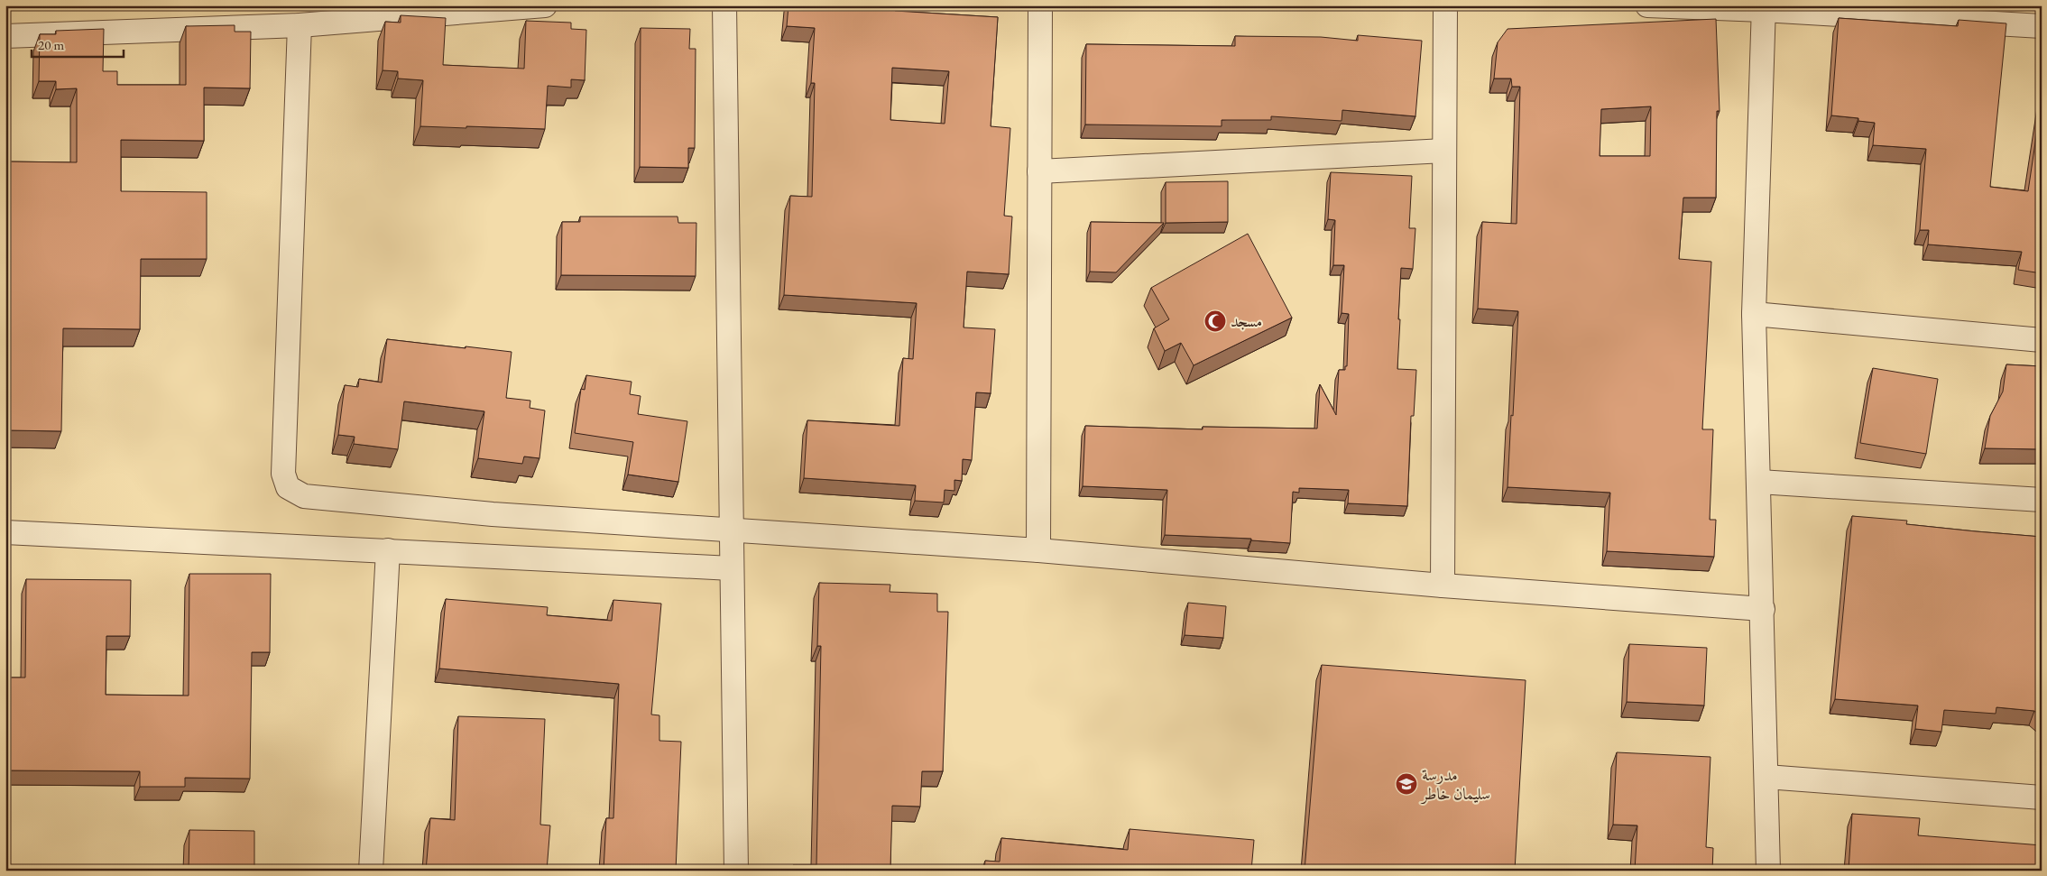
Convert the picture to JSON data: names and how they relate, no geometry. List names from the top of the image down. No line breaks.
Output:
{"places":{"mosque":["مسجد"],"school or university":["مدرسة سليمان خاطر"]},"scale_bar":"20 m"}
